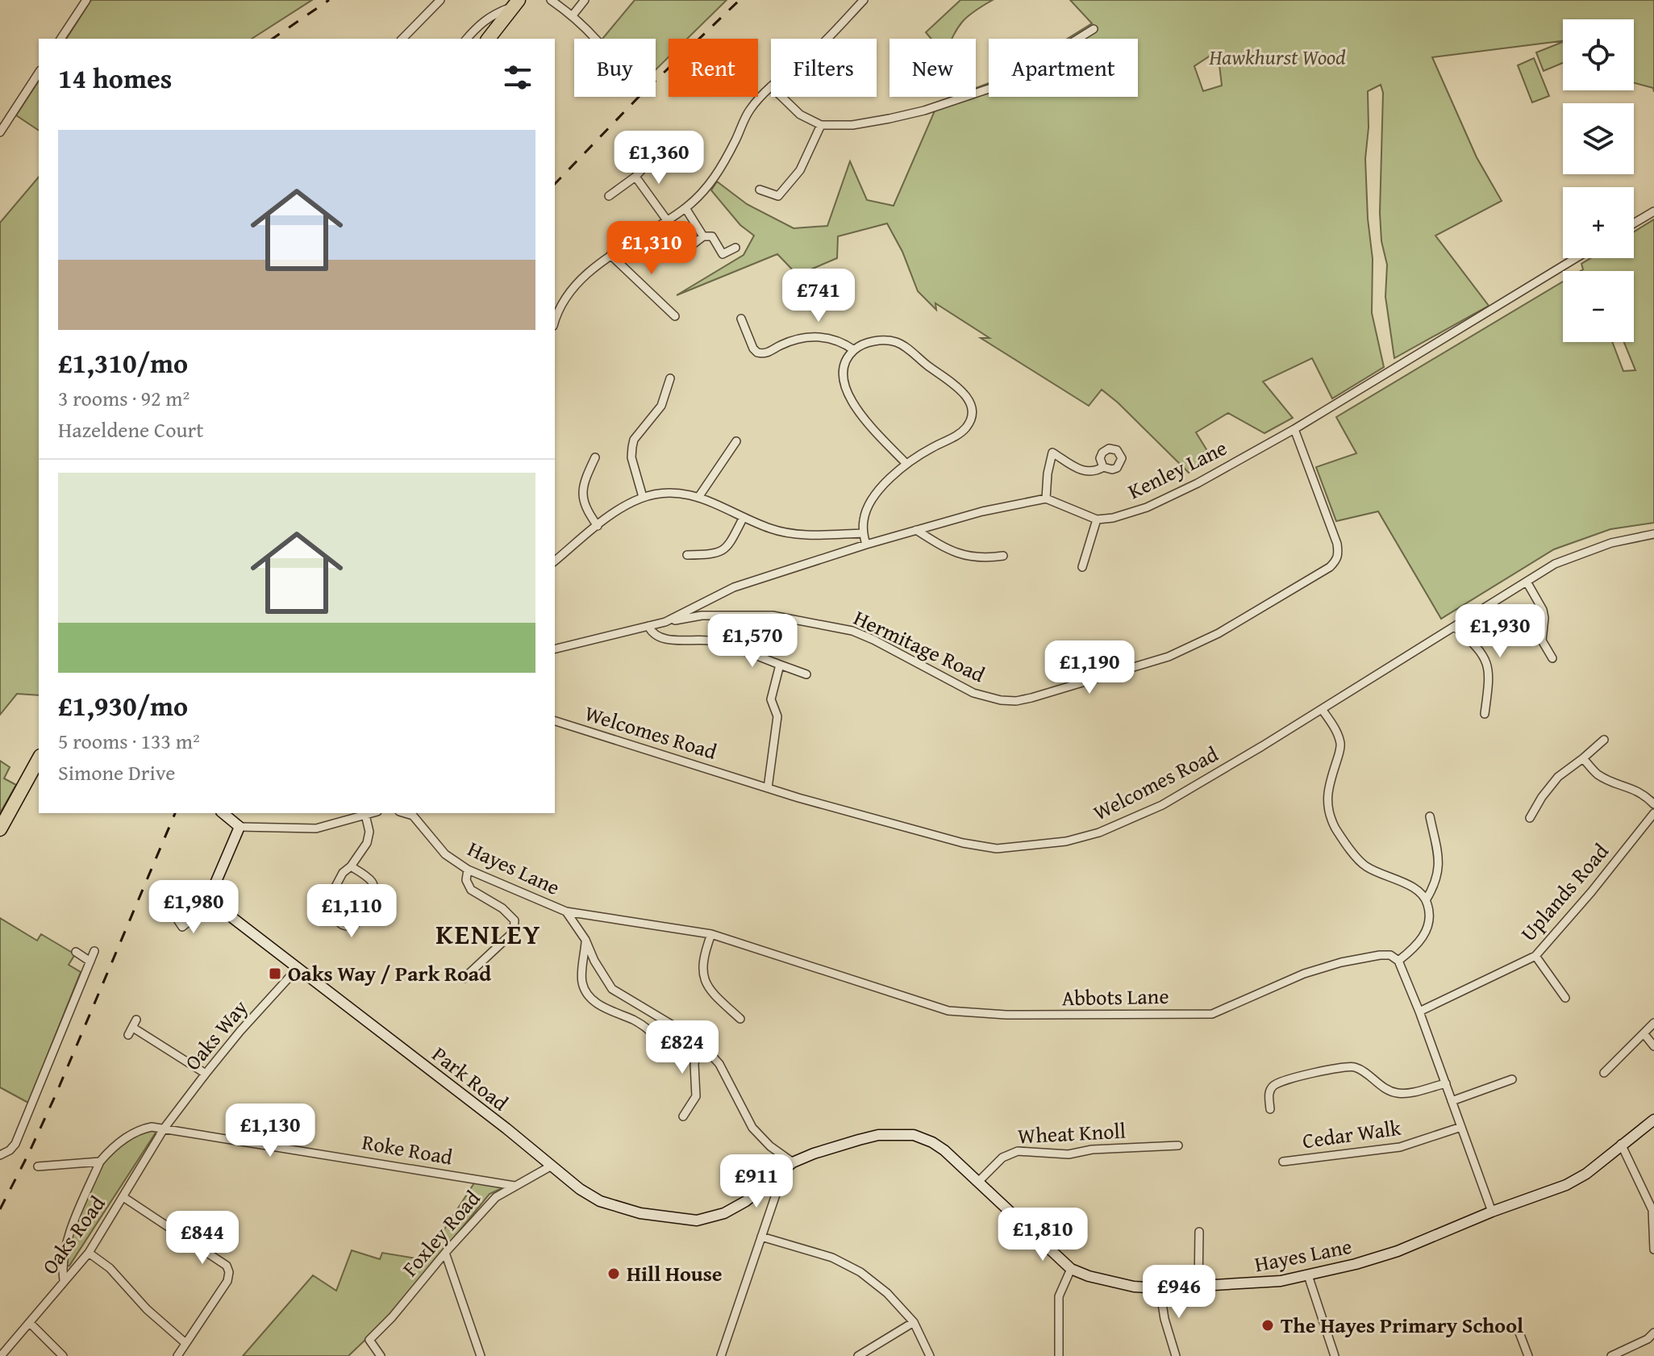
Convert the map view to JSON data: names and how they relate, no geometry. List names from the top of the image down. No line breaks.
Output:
{"streets":{"street":["Kenley Lane","Hermitage Road","Welcomes Road","Hayes Lane","Uplands Road","Abbots Lane","Oaks Way","Park Road","Wheat Knoll","Cedar Walk","Roke Road","Foxley Road","Oaks Road"]},"crossings":[["Kenley Lane","Hermitage Road"],["Hayes Lane","Abbots Lane"],["Hayes Lane","Park Road"],["Hayes Lane","Wheat Knoll"],["Oaks Way","Park Road"],["Oaks Way","Roke Road"],["Oaks Way","Oaks Road"],["Park Road","Foxley Road"],["Roke Road","Foxley Road"],["Roke Road","Oaks Road"]],"districts":["KENLEY"],"parks":["Hawkhurst Wood"],"places":{"transit":["Oaks Way / Park Road"],"other":["Hill House","The Hayes Primary School"]},"page":{"map_buttons":["+","−"],"chip":["Buy","Rent","Filters","New","Apartment"],"heading":"14 homes","list":[{"name":"£1,310/mo","note":"3 rooms · 92 m² · Hazeldene Court"},{"name":"£1,930/mo","note":"5 rooms · 133 m² · Simone Drive"}],"price":["£1,360","£1,310","£741","£1,930","£1,570","£1,190","£1,980","£1,110","£824","£1,130","£911","£1,810","£844","£946"]}}
